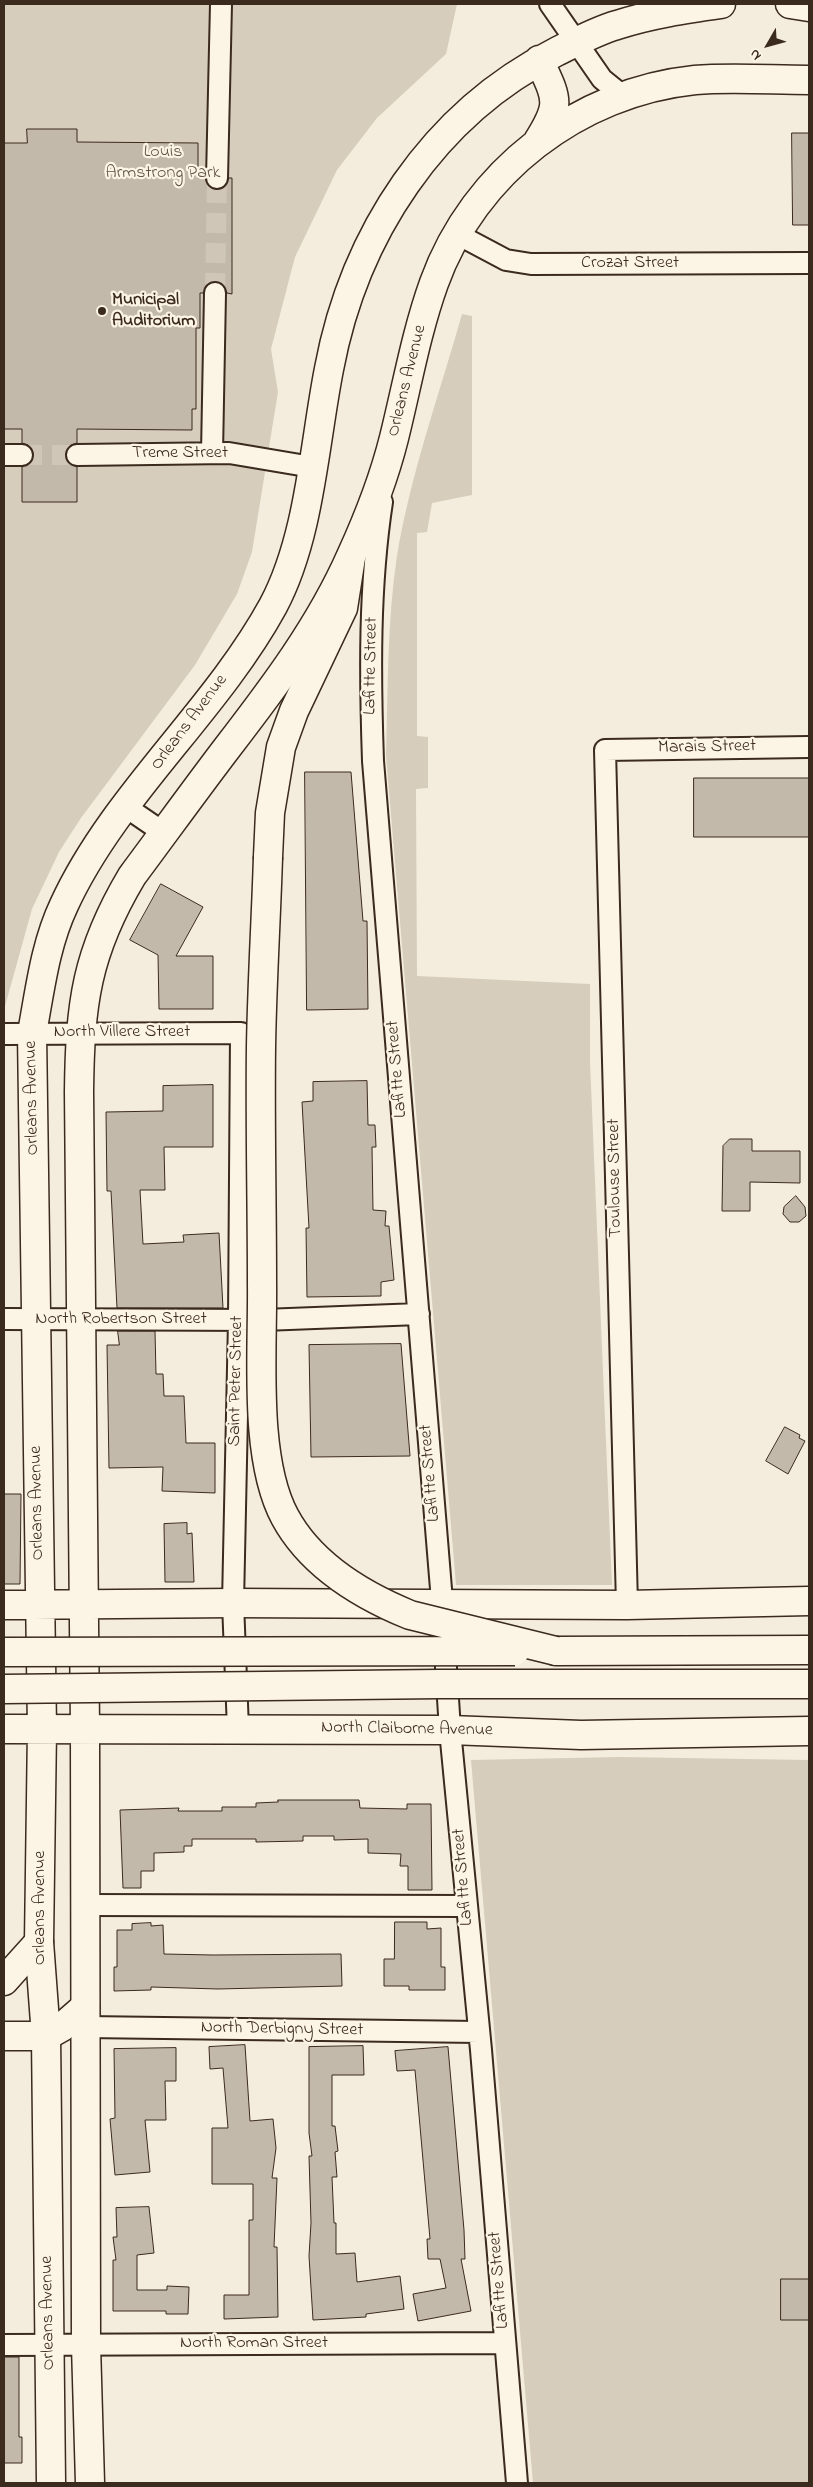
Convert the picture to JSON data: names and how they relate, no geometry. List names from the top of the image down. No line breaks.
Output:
{"streets":{"main road":["Orleans Avenue","North Claiborne Avenue"],"street":["Crozat Street","Treme Street","Lafitte Street","Marais Street","North Villere Street","Toulouse Street","North Robertson Street","Saint Peter Street","North Derbigny Street","North Roman Street"]},"crossings":[["Crozat Street","Orleans Avenue"],["Orleans Avenue","Treme Street"],["Orleans Avenue","Lafitte Street"],["Orleans Avenue","North Villere Street"],["Orleans Avenue","North Robertson Street"],["Orleans Avenue","North Claiborne Avenue"],["Orleans Avenue","North Derbigny Street"],["Orleans Avenue","North Roman Street"],["Lafitte Street","North Robertson Street"],["Lafitte Street","North Claiborne Avenue"],["Lafitte Street","North Derbigny Street"],["Lafitte Street","North Roman Street"],["Marais Street","Toulouse Street"],["North Villere Street","Saint Peter Street"],["North Robertson Street","Saint Peter Street"],["Saint Peter Street","North Claiborne Avenue"]],"parks":["Louis Armstrong Park"],"places":["Municipal Auditorium"],"north":"bottom left"}
